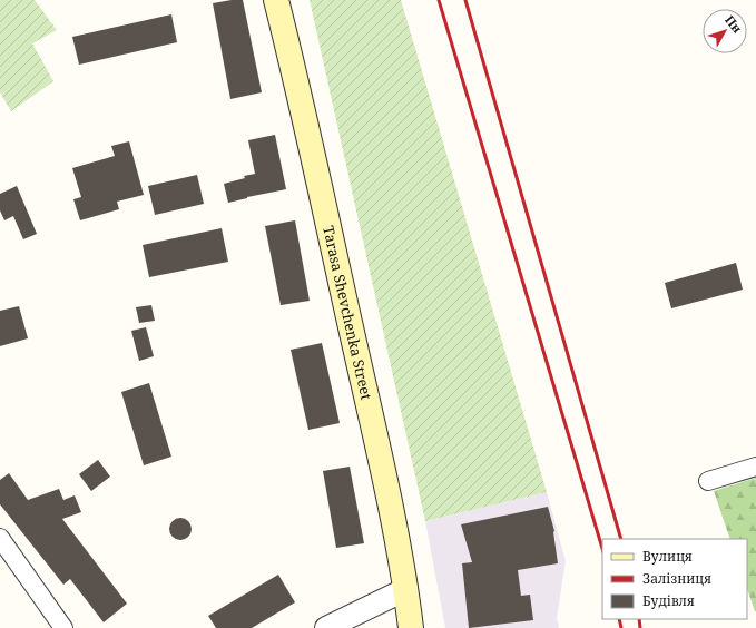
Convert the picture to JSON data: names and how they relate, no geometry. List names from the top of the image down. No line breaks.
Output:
{"streets":{"main road":["Tarasa Shevchenka Street"]},"legend":["Вулиця","Залізниця","Будівля"],"north":"top right"}
